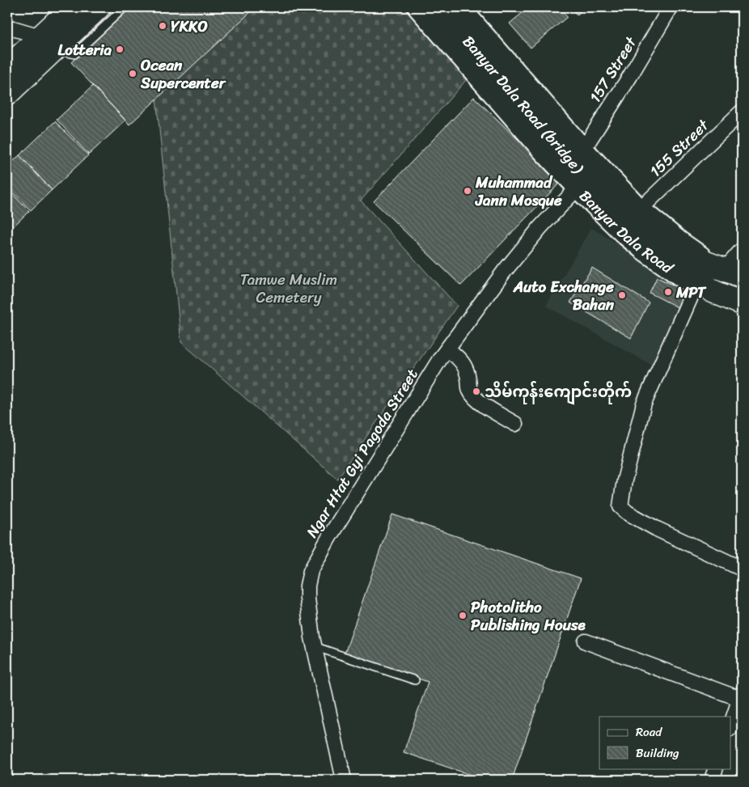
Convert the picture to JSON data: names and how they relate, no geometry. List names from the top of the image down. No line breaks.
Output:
{"streets":{"main road":["Banyar Dala Road (bridge)","Banyar Dala Road"],"street":["157 Street","155 Street","Ngar Htat Gyi Pagoda Street"]},"crossings":[["157 Street","Banyar Dala Road"],["155 Street","Banyar Dala Road"],["Banyar Dala Road","Ngar Htat Gyi Pagoda Street"]],"parks":["Tamwe Muslim Cemetery"],"places":["YKKO","Lotteria","Ocean Supercenter","Muhammad Jann Mosque","MPT","Auto Exchange Bahan","သိမ်ကုန်းကျောင်းတိုက်","Photolitho Publishing House"],"legend":["Road","Building"]}
